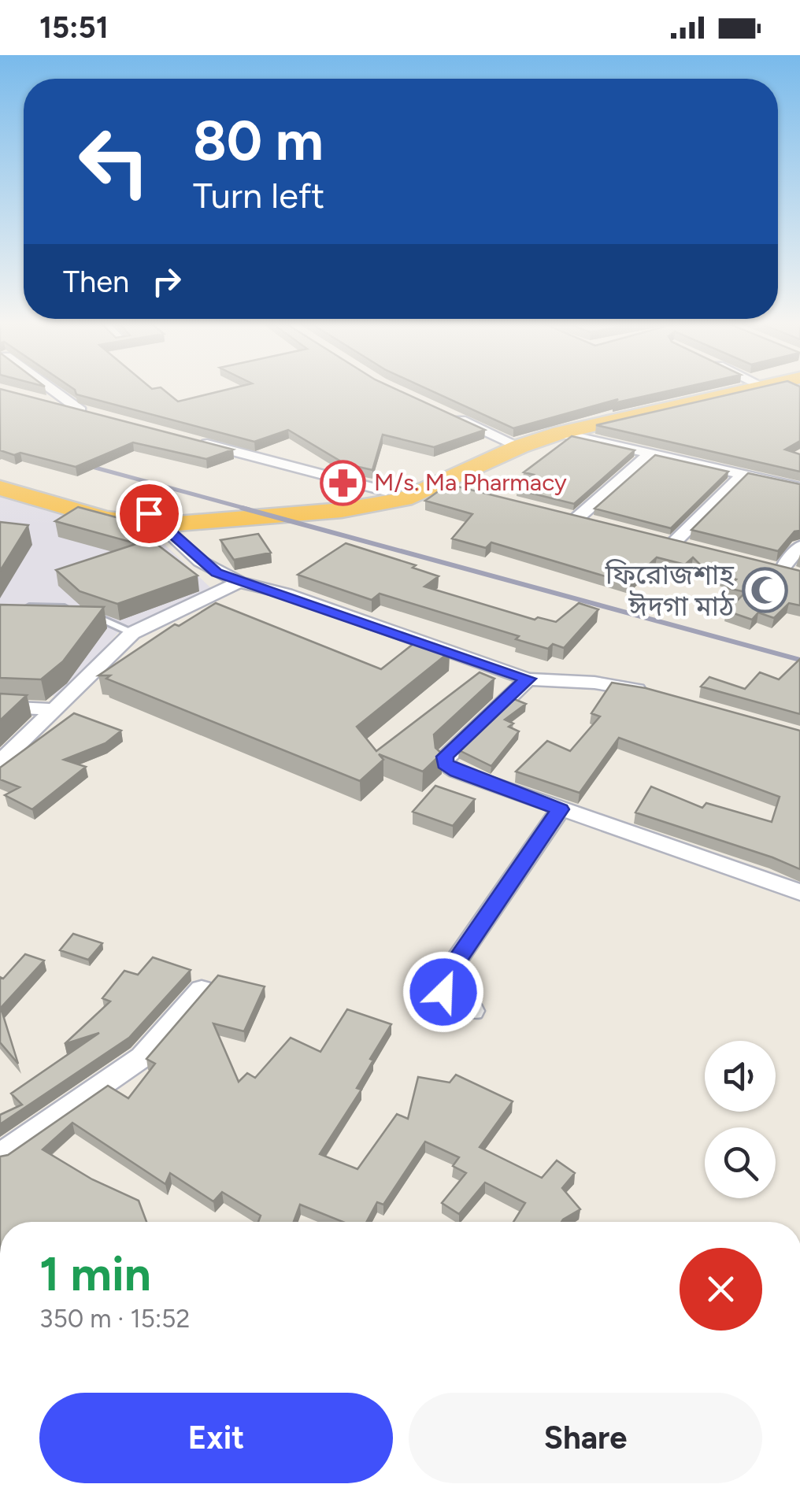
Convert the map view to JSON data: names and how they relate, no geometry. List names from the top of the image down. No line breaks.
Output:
{"places":{"pharmacy":["M/s. Ma Pharmacy"],"mosque":["ফিরোজশাহ ঈদগা মাঠ"]},"page":{"status":"15:51","turn":["80 m","Turn left"],"then":"Then","heading":["1 min","350 m · 15:52"],"buttons":["Exit","Share"]}}
